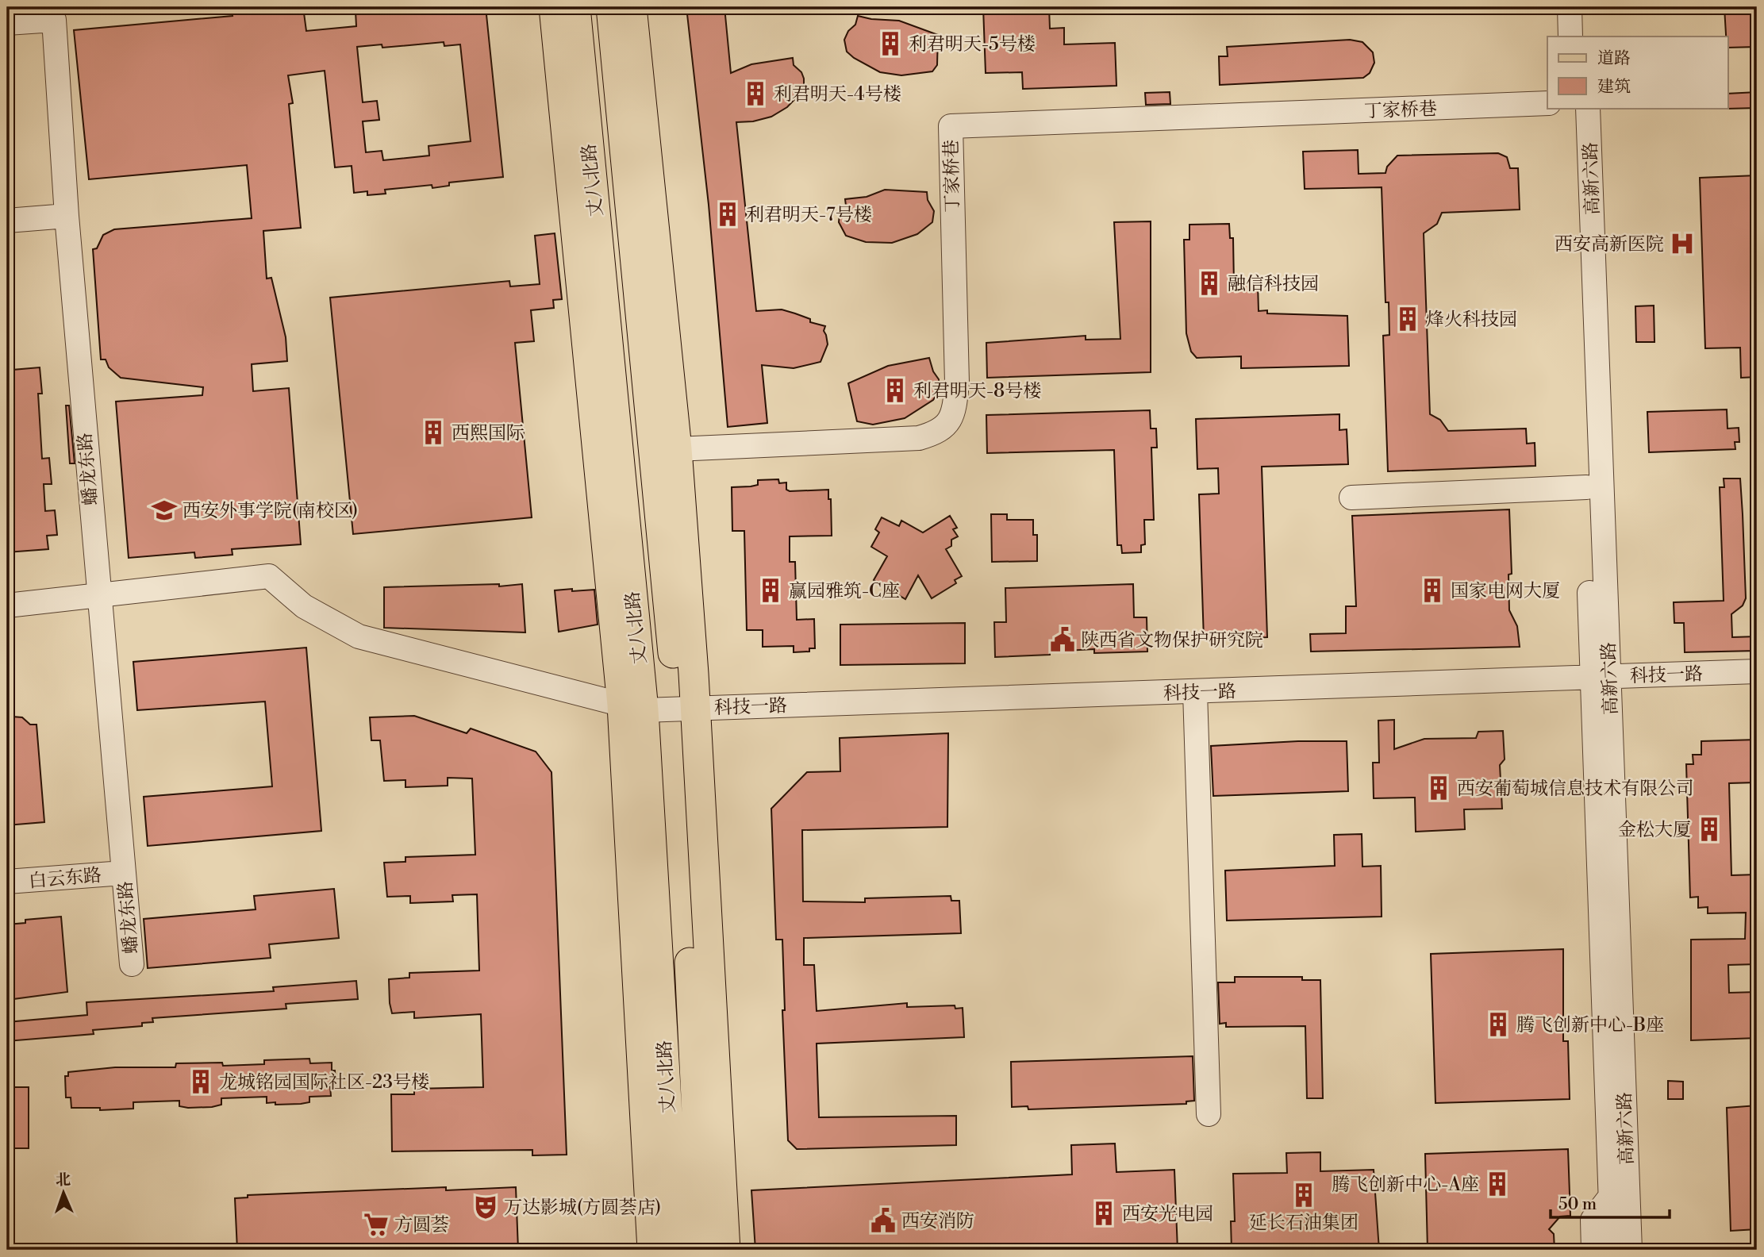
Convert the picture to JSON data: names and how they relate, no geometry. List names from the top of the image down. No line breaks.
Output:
{"streets":{"main road":["丈八北路"],"street":["丁家桥巷","高新六路","蟠龙东路","科技一路","白云东路"]},"crossings":[["丁家桥巷","丈八北路"],["高新六路","科技一路"],["丈八北路","科技一路"],["蟠龙东路","科技一路"],["蟠龙东路","白云东路"]],"places":{"building":["利君明天-5号楼","利君明天-4号楼","利君明天-7号楼","融信科技园","烽火科技园","利君明天-8号楼","西熙国际","赢园雅筑-C座","国家电网大厦","西安葡萄城信息技术有限公司","金松大厦","腾飞创新中心-B座","龙城铭园国际社区-23号楼","腾飞创新中心-A座","延长石油集团","西安光电园"],"hospital":["西安高新医院"],"school or university":["西安外事学院(南校区)"],"public building":["陕西省文物保护研究院","西安消防"],"theatre":["万达影城(方圆荟店)"],"supermarket":["方圆荟"]},"legend":["道路","建筑"],"scale_bar":"50 m","north":"top"}
